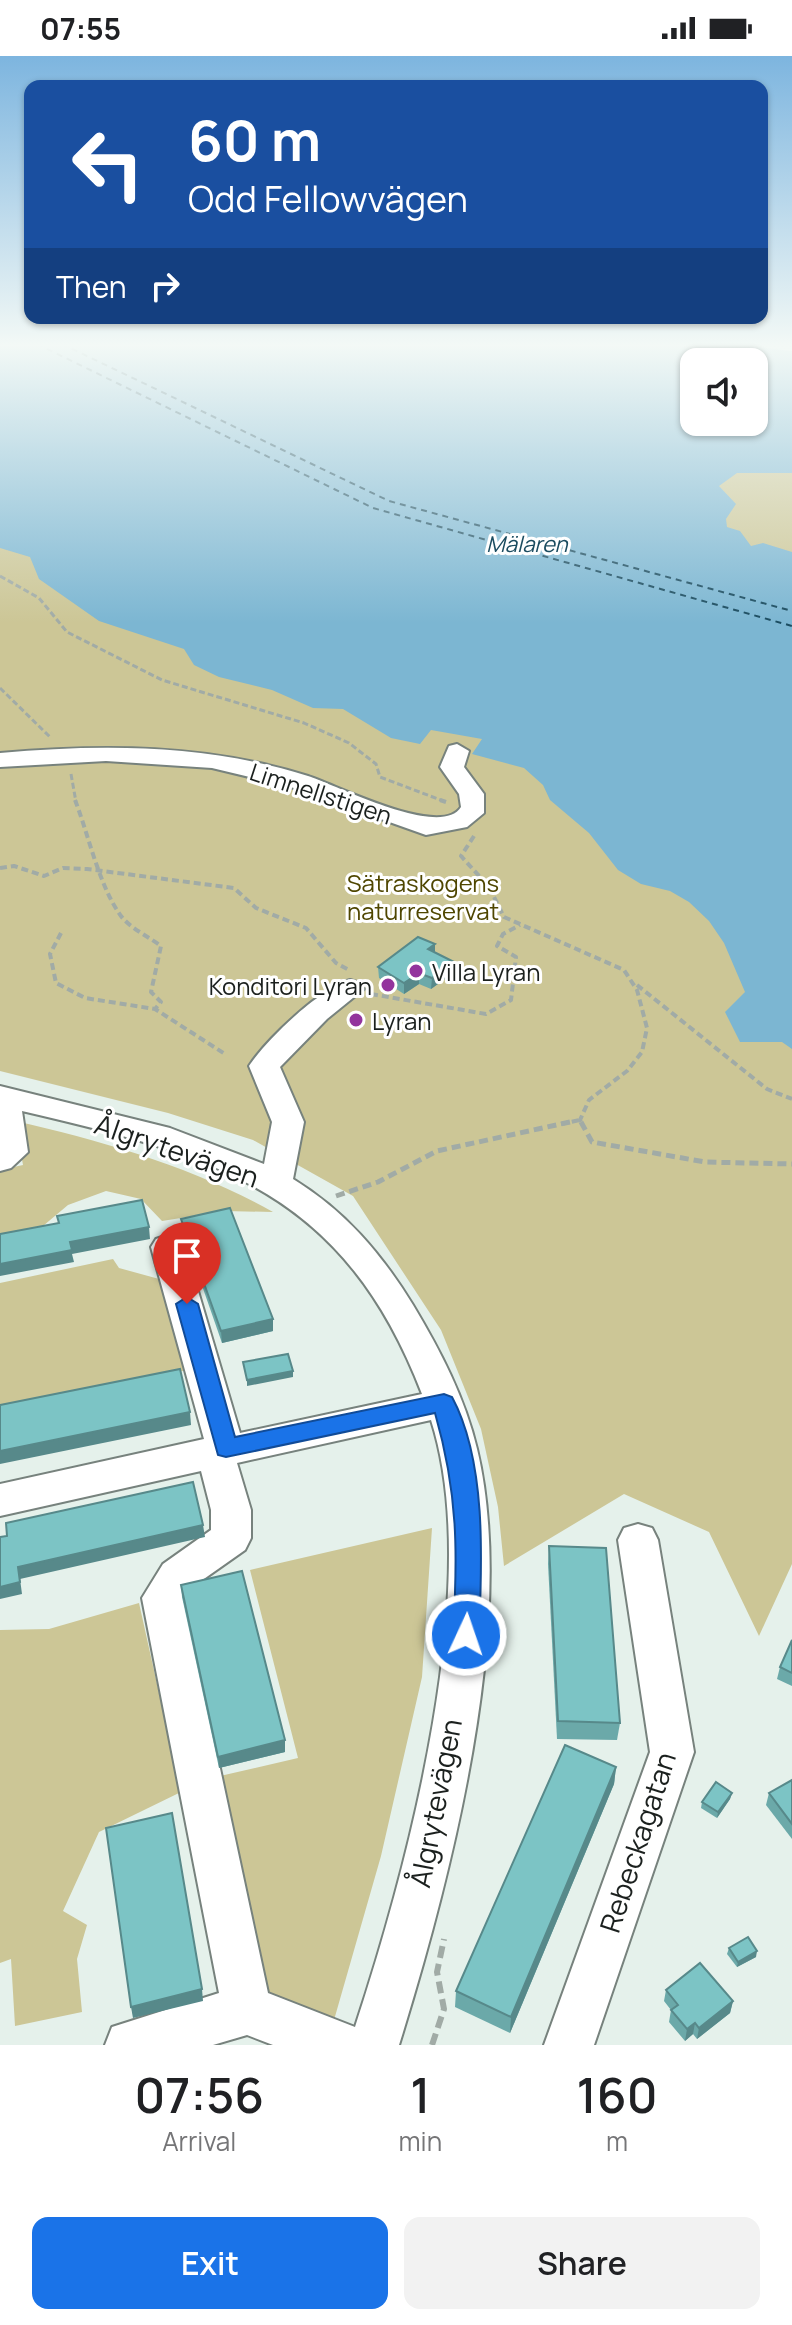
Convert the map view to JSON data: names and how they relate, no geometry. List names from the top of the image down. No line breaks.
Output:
{"streets":{"street":["Limnellstigen","Ålgrytevägen","Rebeckagatan"]},"water":["Mälaren"],"parks":["Sätraskogens naturreservat"],"places":["Villa Lyran","Konditori Lyran","Lyran"],"page":{"status":"07:55","turn":["60 m","Odd Fellowvägen"],"then":"Then","eta":["07:56","Arrival","1","min","160","m"],"buttons":["Exit","Share"]}}
